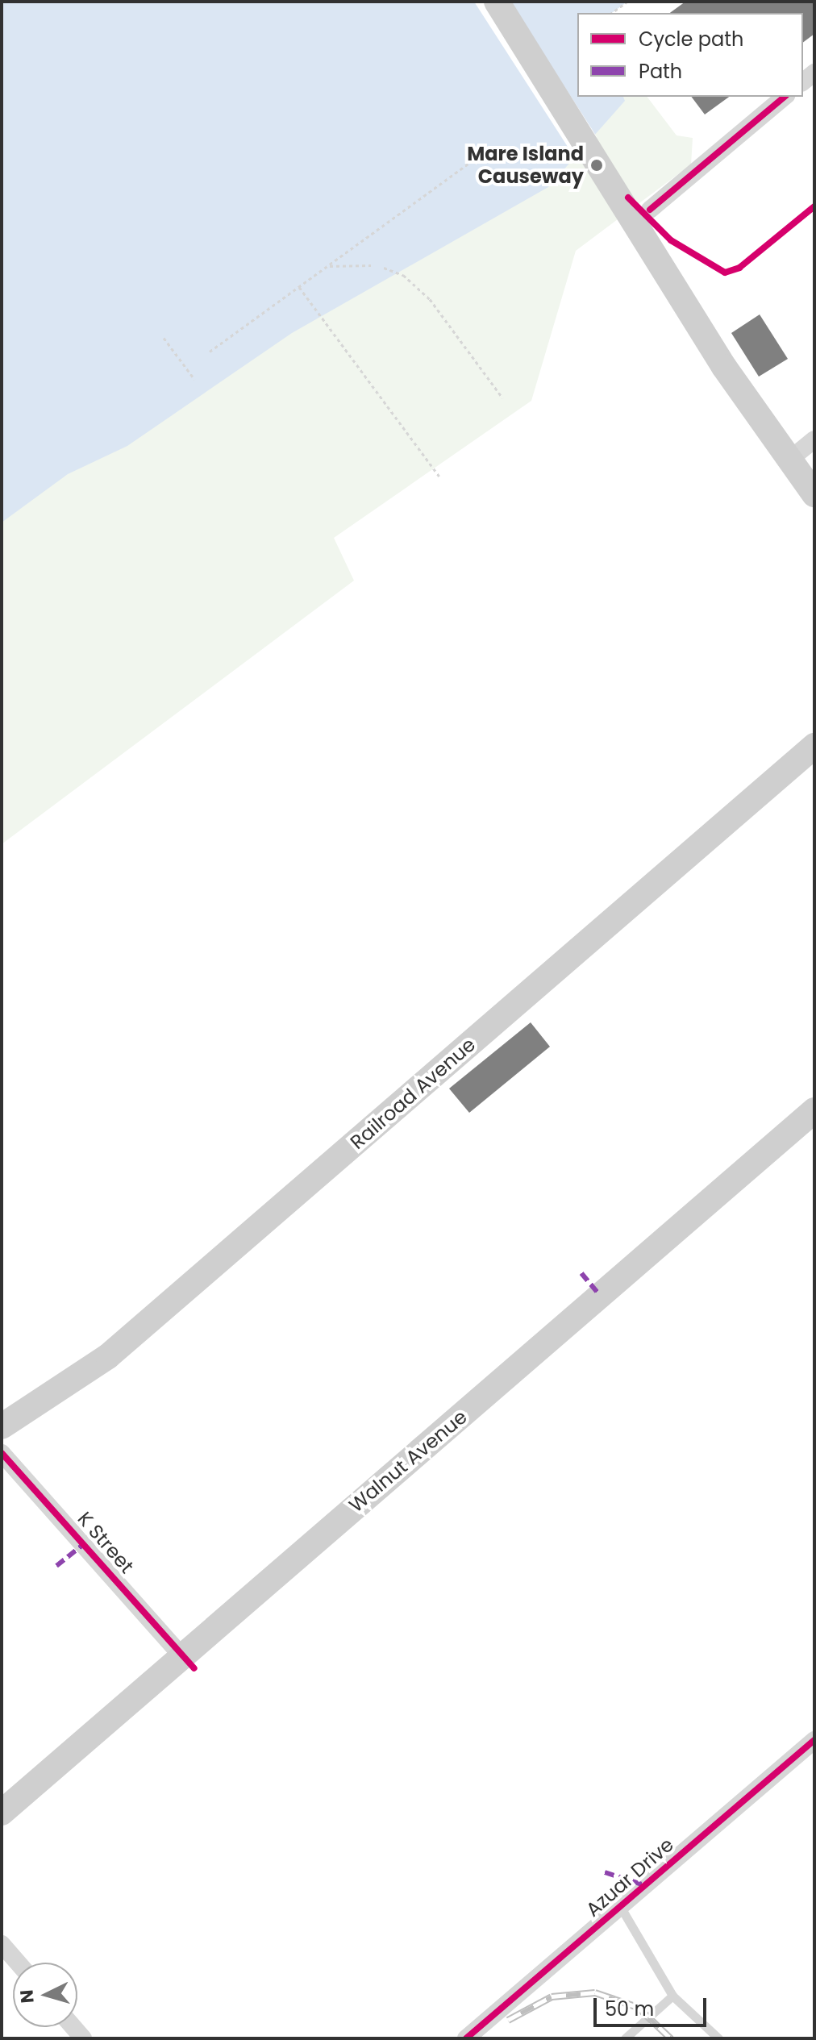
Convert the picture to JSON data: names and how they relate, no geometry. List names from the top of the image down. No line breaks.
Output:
{"streets":{"main road":["Railroad Avenue","Walnut Avenue"],"street":["K Street","Azuar Drive"]},"crossings":[["Walnut Avenue","K Street"]],"places":["Mare Island Causeway"],"legend":["Cycle path","Path"],"scale_bar":"50 m","north":"left"}
